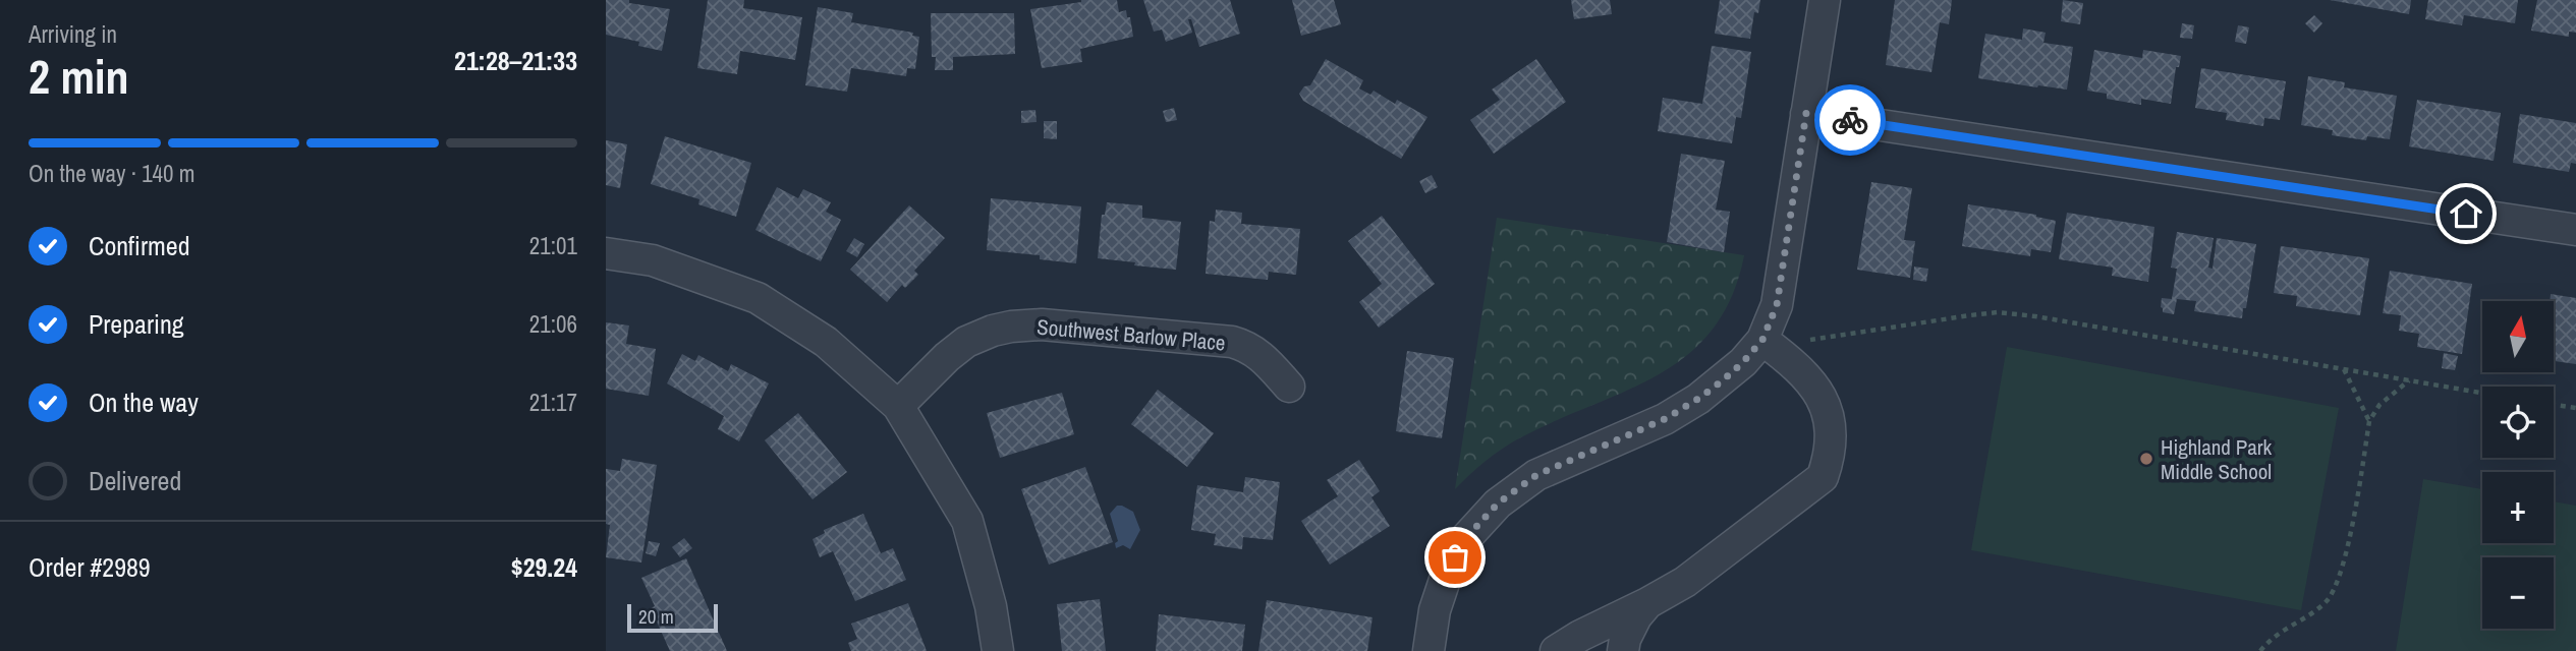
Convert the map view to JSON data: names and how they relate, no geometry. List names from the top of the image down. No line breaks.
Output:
{"streets":{"street":["Southwest Barlow Place"]},"places":["Highland Park Middle School"],"scale_bar":"20 m","north":"top","page":{"heading":["2 min","Arriving in","21:28–21:33"],"panel":["Order #2989","$29.24"],"bar":"On the way · 140 m","list":[["Confirmed","21:01"],["Preparing","21:06"],["On the way","21:17"],"Delivered"],"map_buttons":["+","−"],"scale":"20 m"}}
